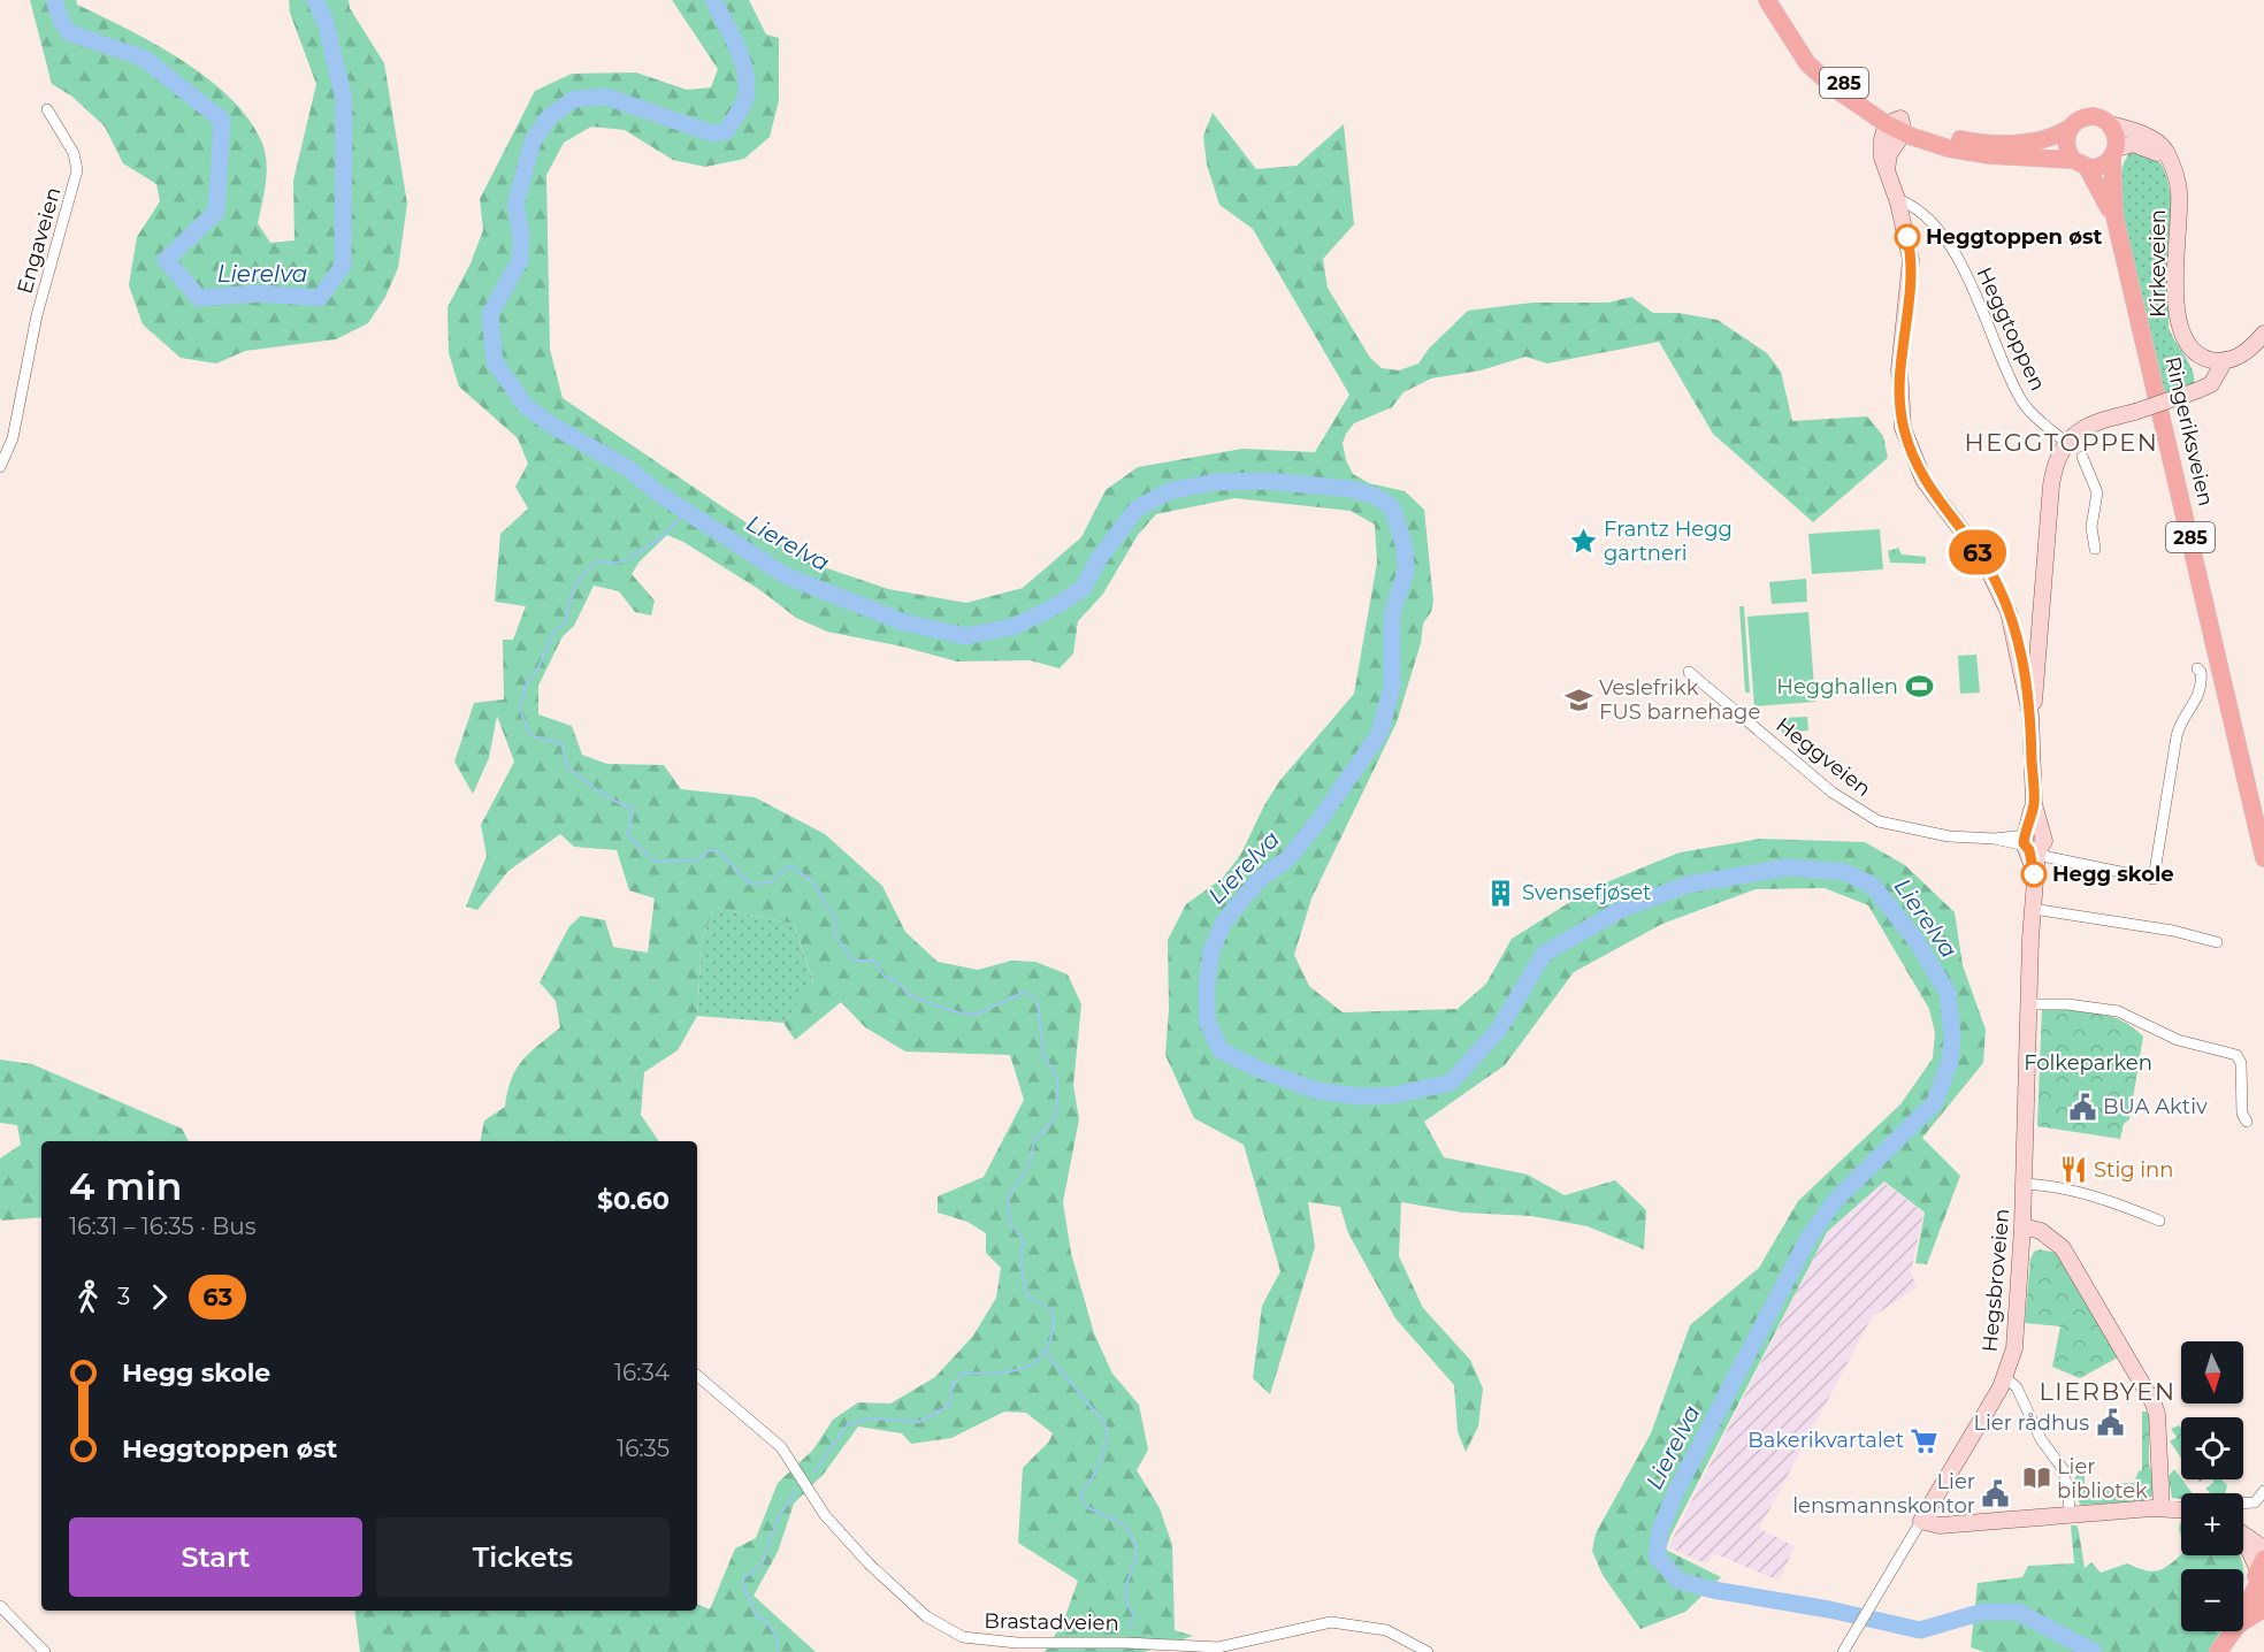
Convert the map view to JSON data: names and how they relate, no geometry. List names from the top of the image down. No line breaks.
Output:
{"streets":{"main road":["285","Ringeriksveien"],"street":["Engaveien","Kirkeveien","Heggtoppen","Heggveien","Hegsbroveien","Brastadveien"]},"crossings":[["285","Kirkeveien"],["285","Ringeriksveien"],["285","Hegsbroveien"],["Kirkeveien","Ringeriksveien"],["Heggtoppen","Hegsbroveien"],["Heggveien","Hegsbroveien"]],"districts":["HEGGTOPPEN","LIERBYEN"],"water":["Lierelva"],"parks":["Folkeparken"],"places":{"other":["Heggtoppen øst","Hegg skole"],"place":["Frantz Hegg gartneri"],"sports":["Hegghallen"],"school or university":["Veslefrikk FUS barnehage"],"building":["Svensefjøset"],"public building":["BUA Aktiv","Lier rådhus","Lier lensmannskontor"],"restaurant":["Stig inn"],"supermarket":["Bakerikvartalet"],"library":["Lier bibliotek"]},"lines":["bus line 63"],"north":"bottom","page":{"on_map":"63","heading":["4 min","16:31 – 16:35 · Bus","$0.60"],"legs":["3","63"],"list":[{"name":"Hegg skole","value":"16:34"},{"name":"Heggtoppen øst","value":"16:35"}],"map_buttons":["+","−"],"buttons":["Start","Tickets"]}}
